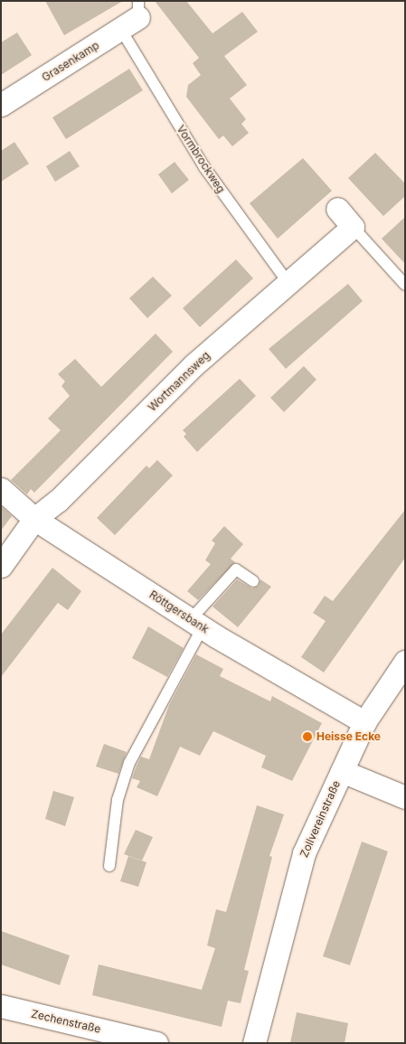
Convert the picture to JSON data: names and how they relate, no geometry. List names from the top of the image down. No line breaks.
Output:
{"streets":{"street":["Grasenkamp","Wortmannsweg","Röttgersbank","Zollvereinstraße","Zechenstraße"],"lane":["Vormbrockweg"]},"crossings":[["Grasenkamp","Vormbrockweg"],["Vormbrockweg","Wortmannsweg"],["Wortmannsweg","Röttgersbank"],["Röttgersbank","Zollvereinstraße"]],"places":["Heisse Ecke"]}
